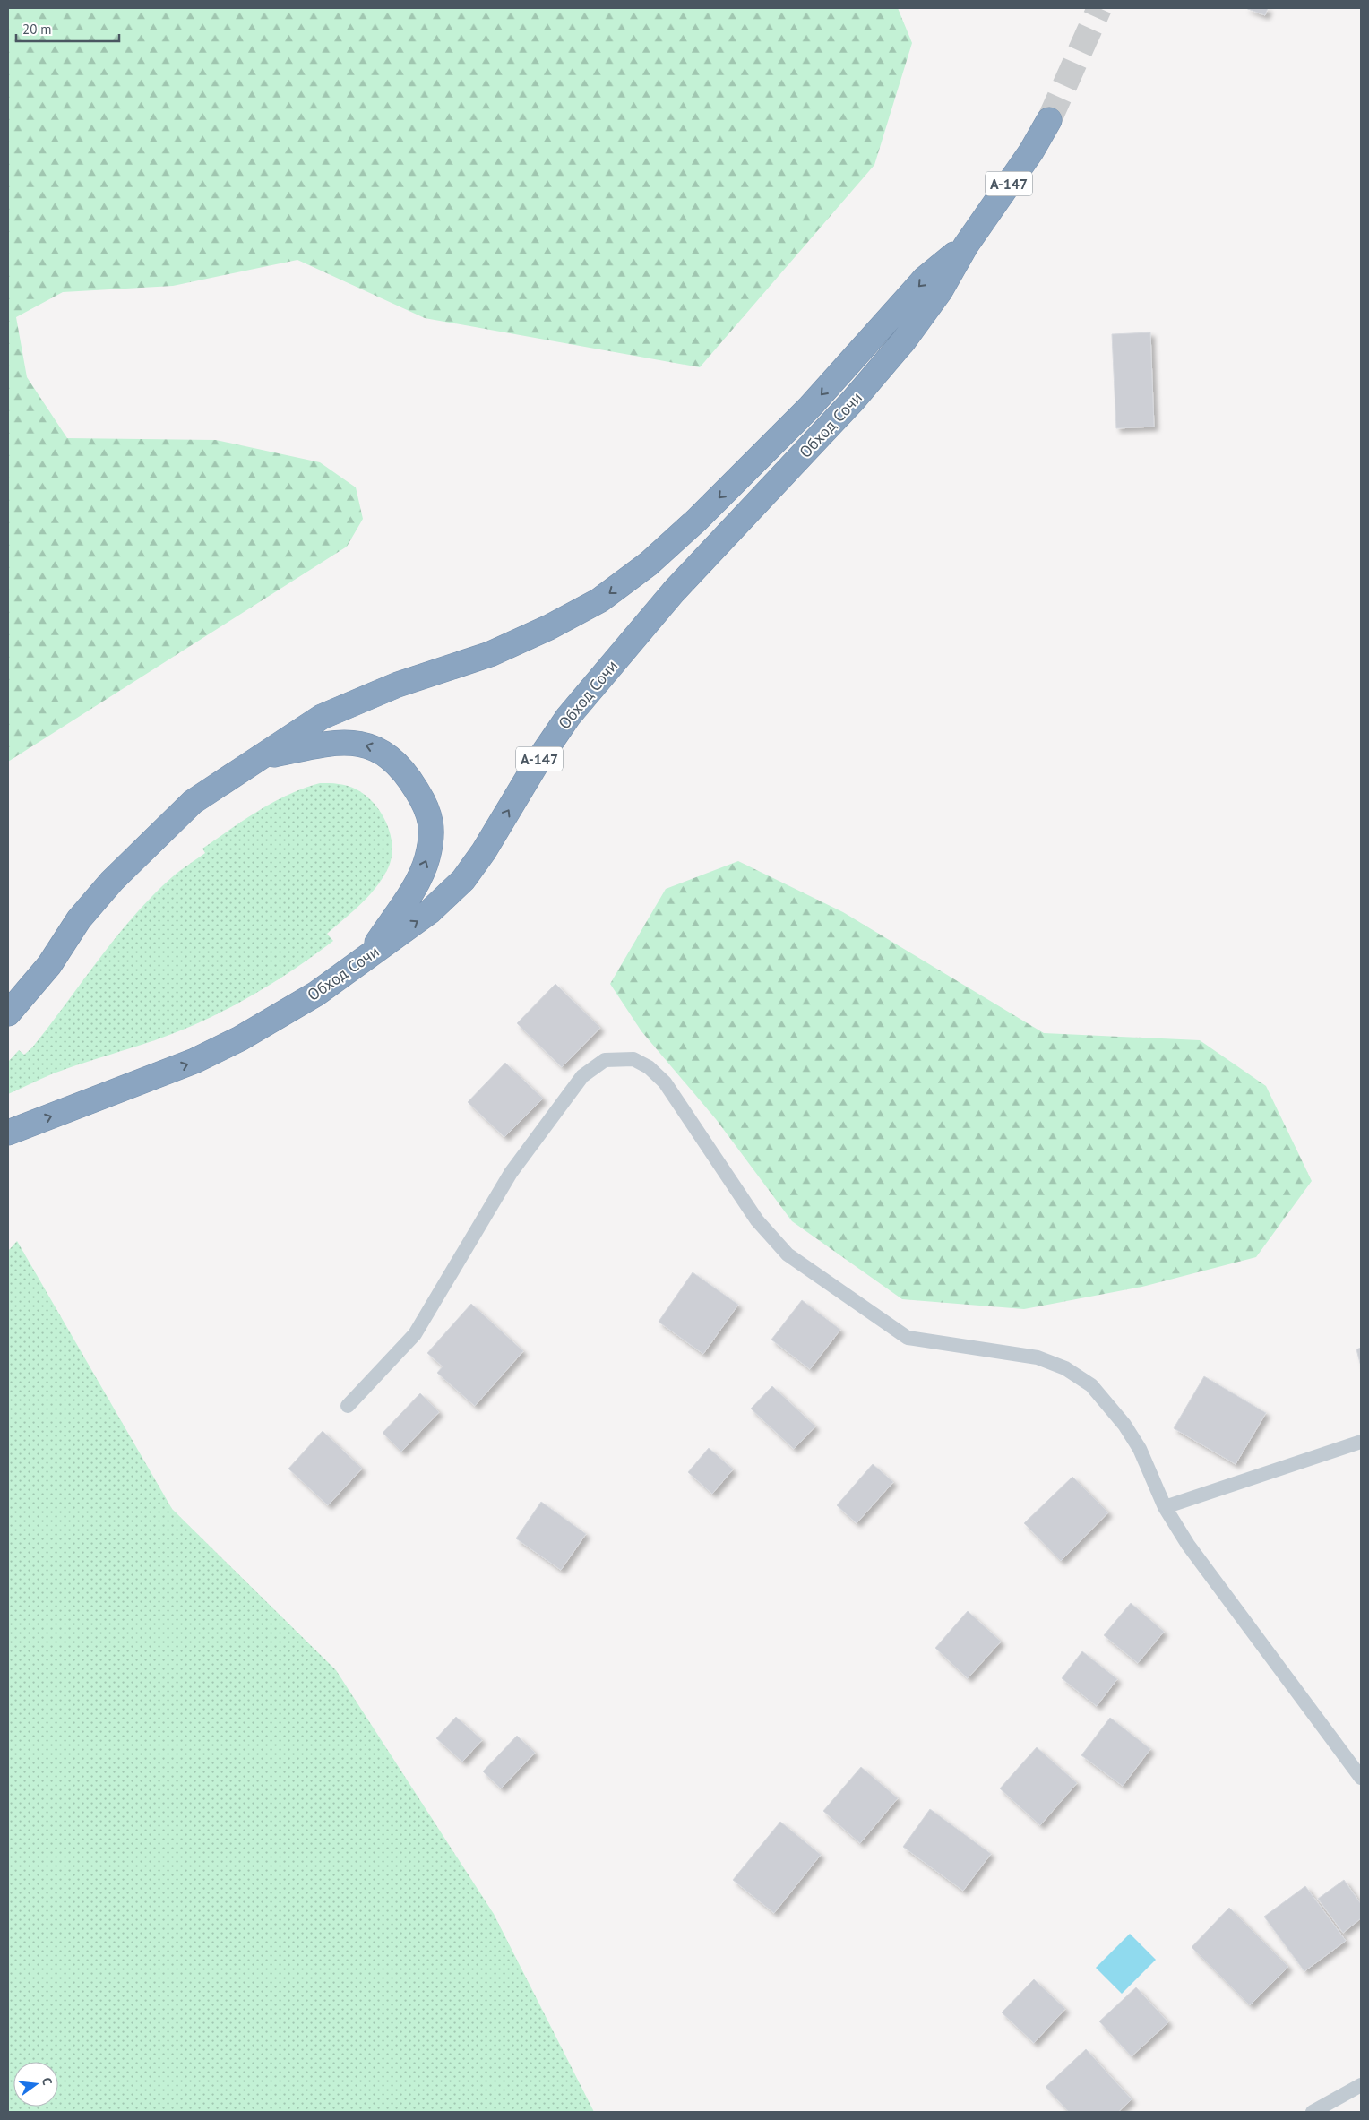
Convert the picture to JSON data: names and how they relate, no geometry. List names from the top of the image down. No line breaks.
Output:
{"streets":{"highway":["А-147","Обход Сочи"]},"crossings":[["А-147","Обход Сочи"]],"scale_bar":"20 m","north":"right"}
